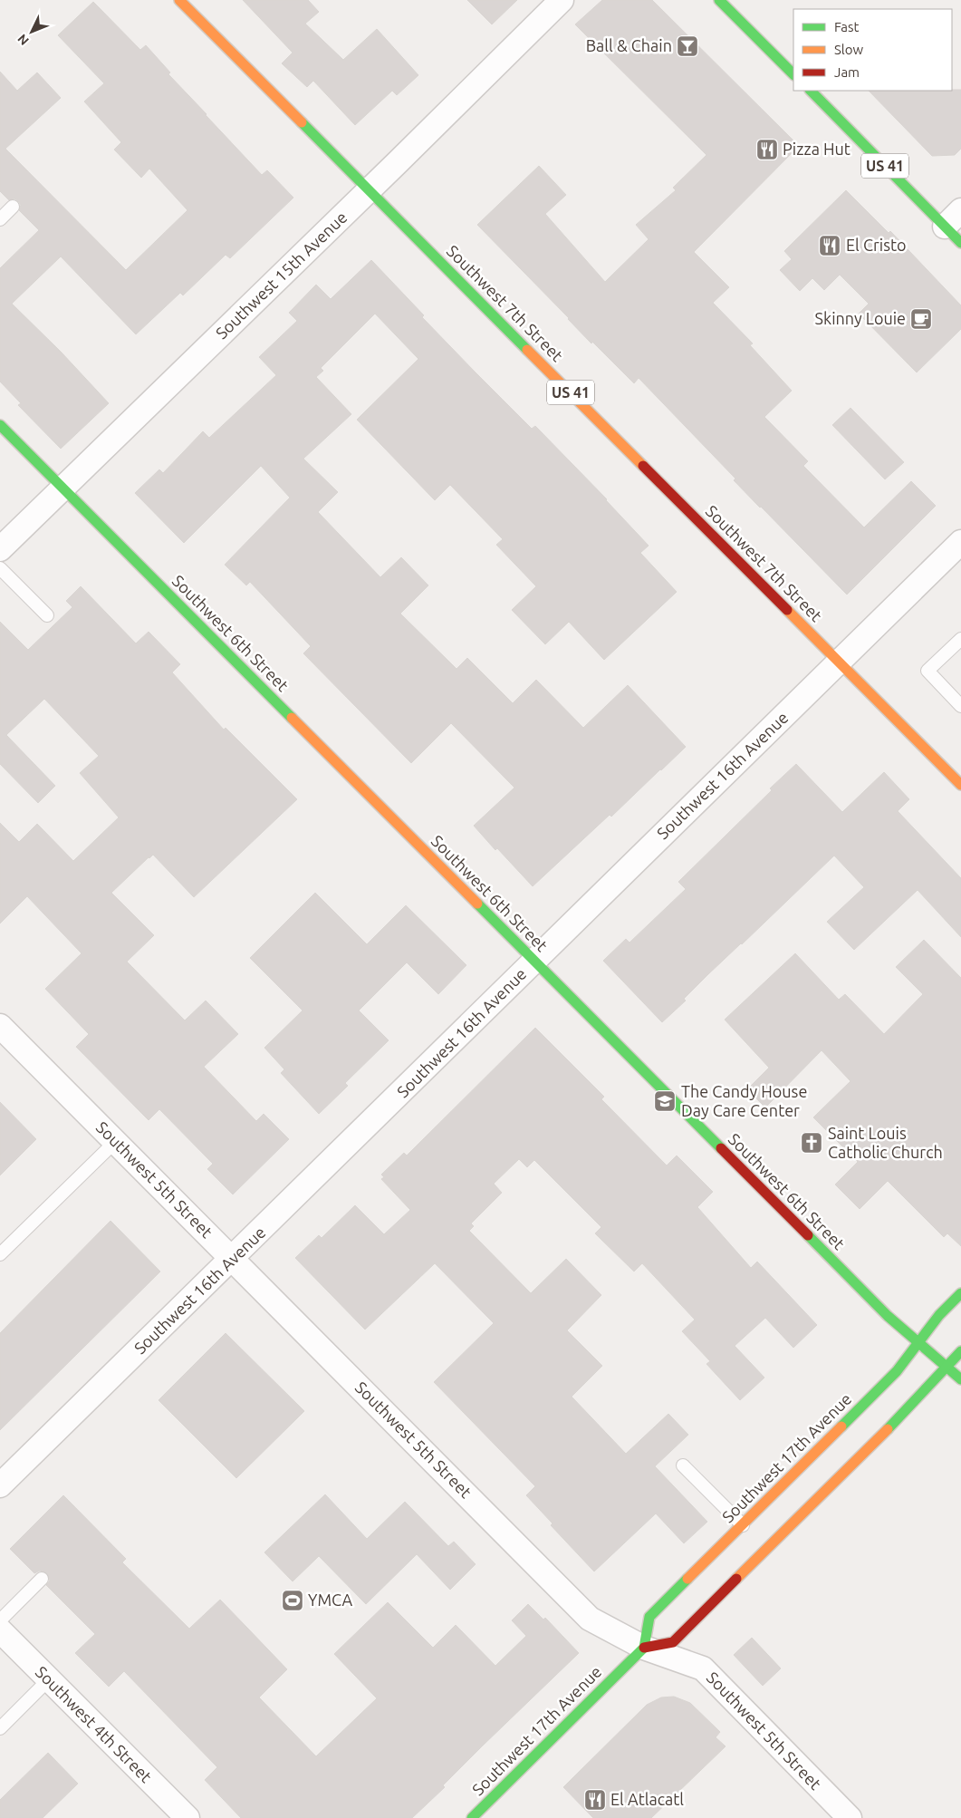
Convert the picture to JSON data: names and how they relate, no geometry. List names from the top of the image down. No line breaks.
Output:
{"streets":{"main road":["US 41","Southwest 7th Street","Southwest 6th Street","Southwest 17th Avenue"],"street":["Southwest 15th Avenue","Southwest 16th Avenue","Southwest 5th Street","Southwest 4th Street"]},"crossings":[["Southwest 15th Avenue","Southwest 7th Street"],["Southwest 15th Avenue","Southwest 6th Street"],["Southwest 7th Street","Southwest 16th Avenue"],["Southwest 6th Street","Southwest 16th Avenue"],["Southwest 6th Street","Southwest 17th Avenue"],["Southwest 16th Avenue","Southwest 5th Street"],["Southwest 5th Street","Southwest 17th Avenue"]],"places":{"bar":["Ball & Chain"],"restaurant":["Pizza Hut","El Cristo","El Atlacatl"],"cafe":["Skinny Louie"],"school or university":["The Candy House Day Care Center"],"church":["Saint Louis Catholic Church"],"sports":["YMCA"]},"legend":["Fast","Slow","Jam"],"north":"bottom left"}
